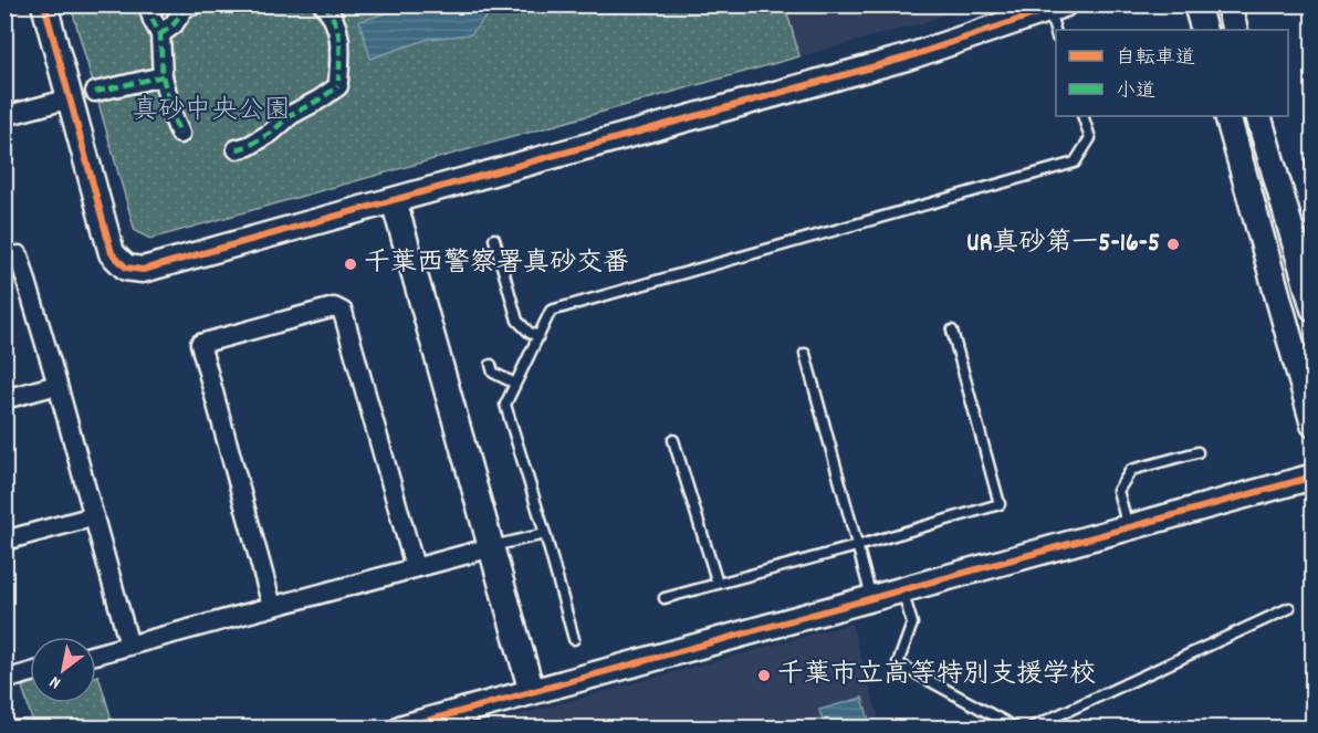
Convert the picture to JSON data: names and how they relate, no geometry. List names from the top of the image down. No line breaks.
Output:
{"parks":["真砂中央公園"],"places":["UR真砂第一5-16-5","千葉西警察署真砂交番","千葉市立高等特別支援学校"],"legend":["自転車道","小道"],"north":"bottom left"}
